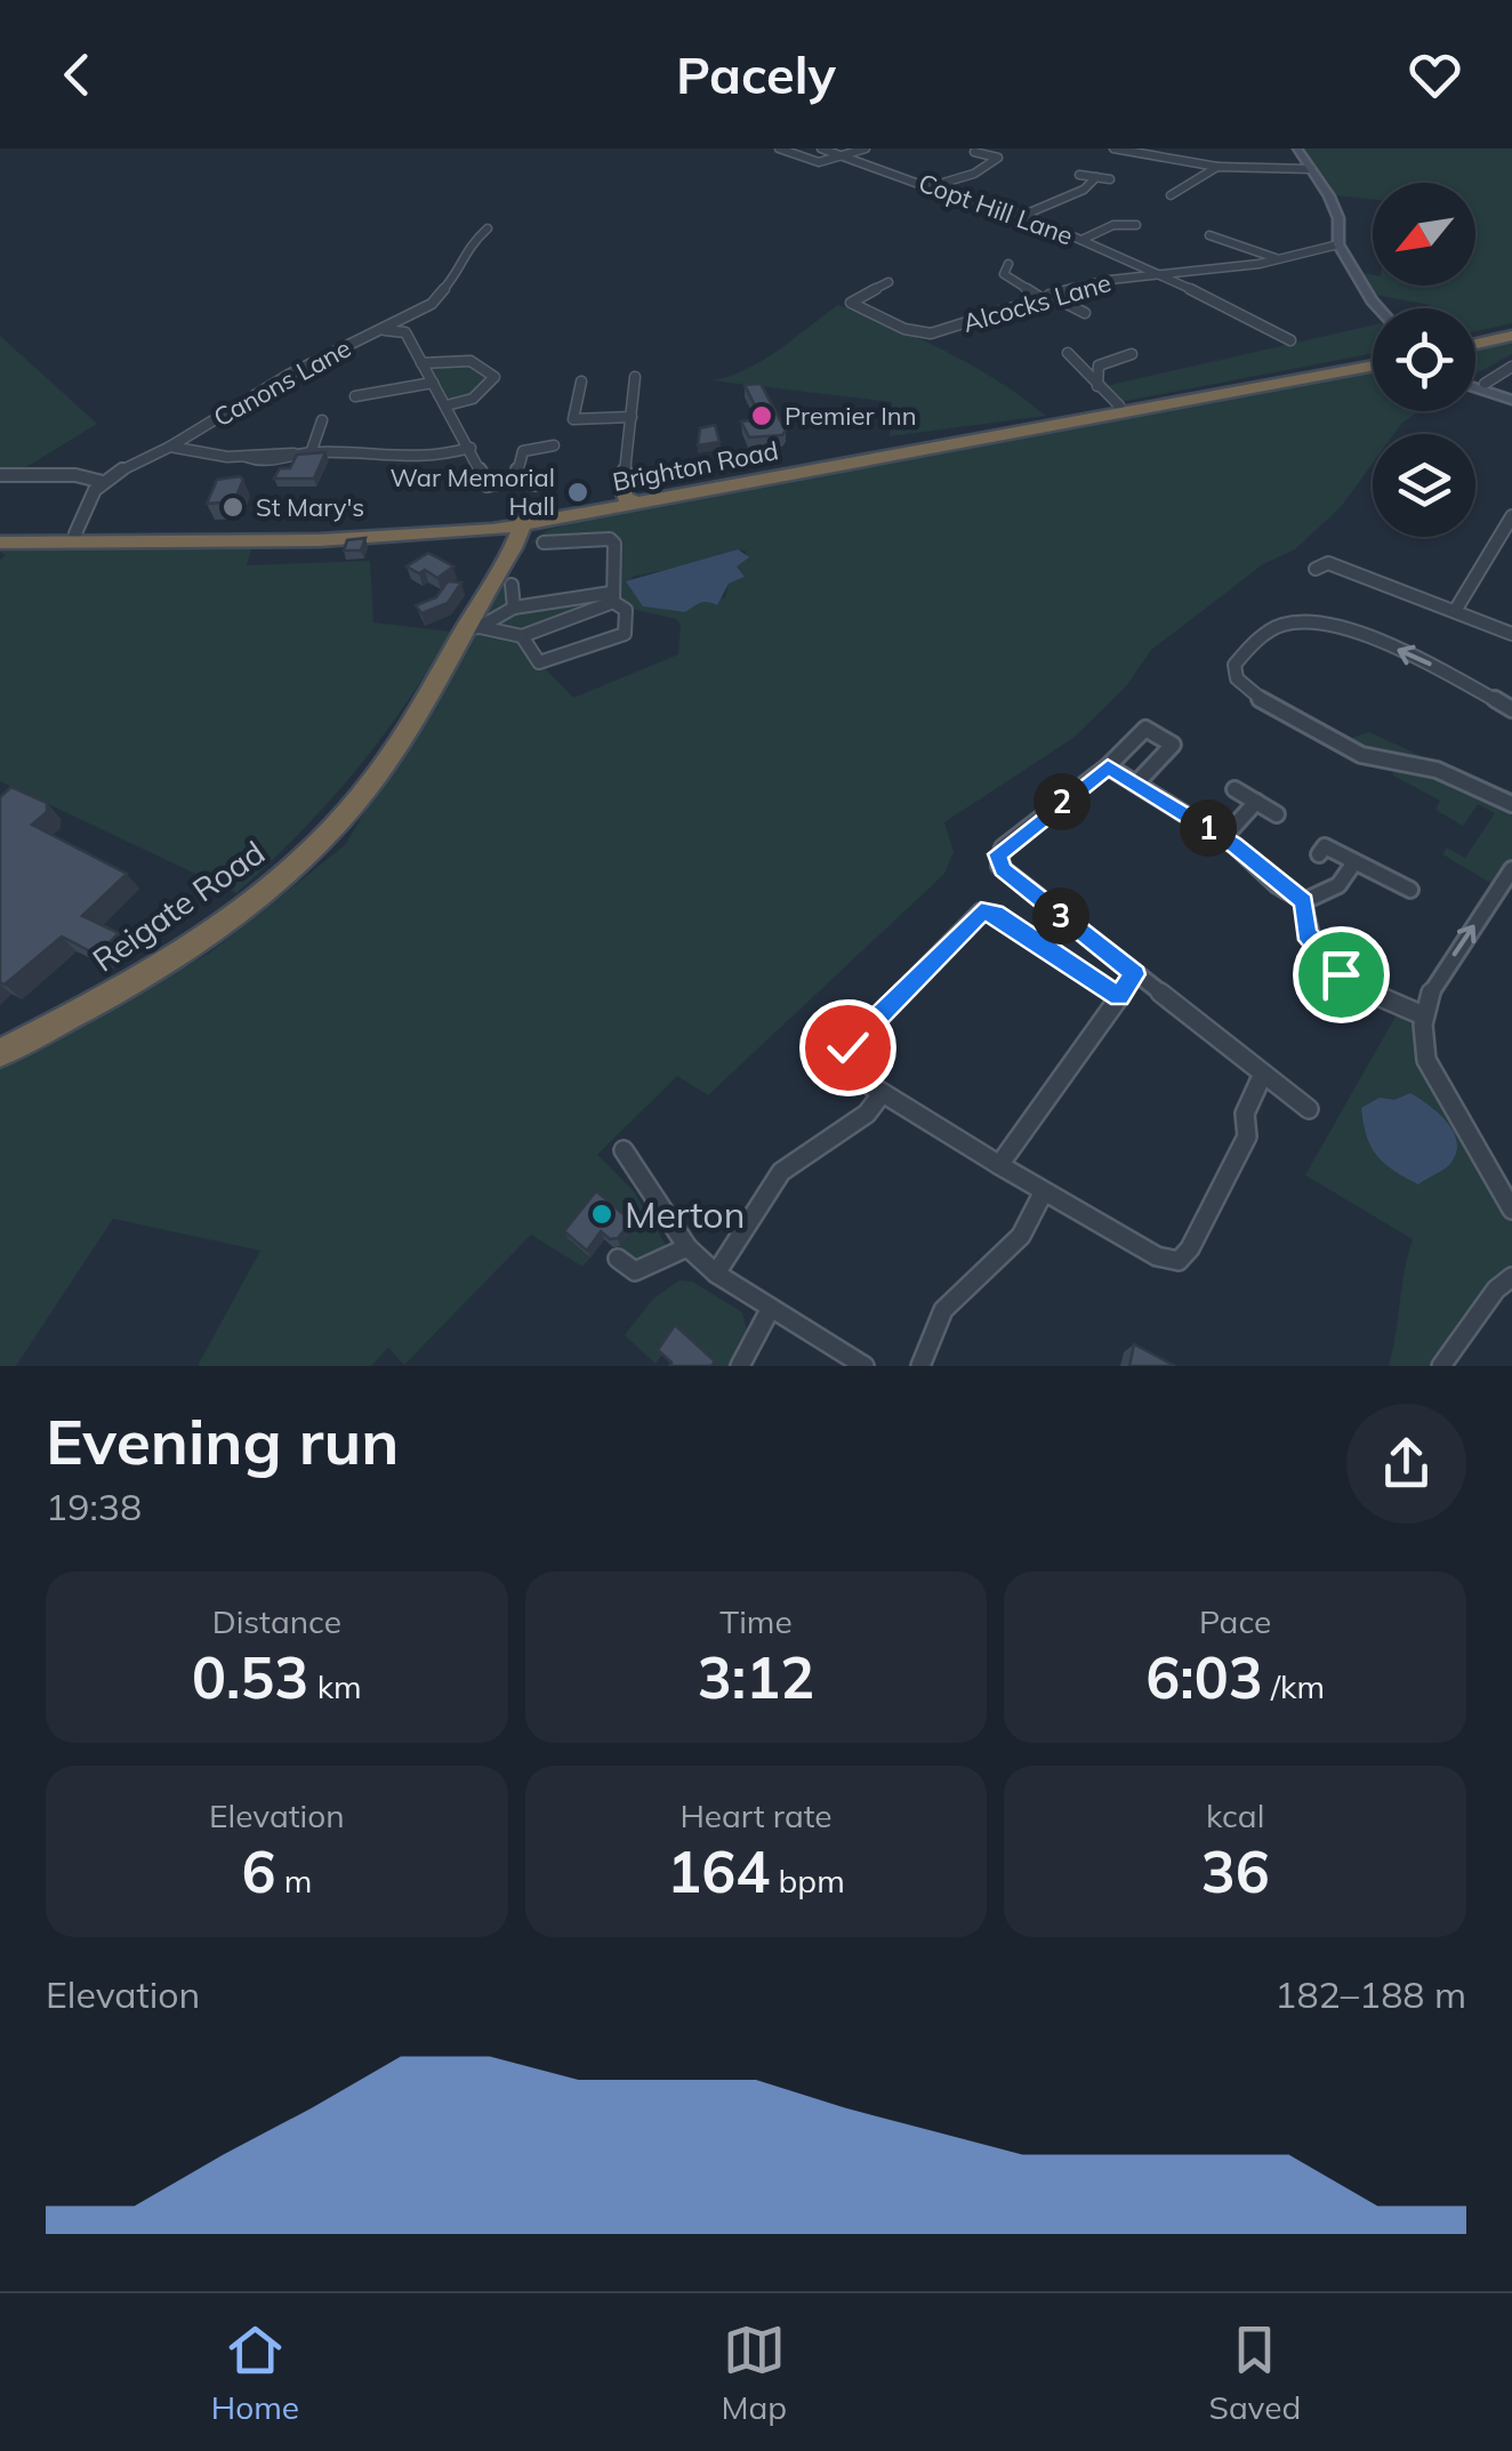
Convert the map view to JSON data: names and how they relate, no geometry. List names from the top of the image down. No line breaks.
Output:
{"streets":{"highway":["Brighton Road","Reigate Road"],"street":["Copt Hill Lane","Alcocks Lane","Canons Lane"]},"crossings":[["Copt Hill Lane","Alcocks Lane"],["Brighton Road","Reigate Road"]],"places":["Premier Inn","War Memorial Hall","St Mary's","Merton"],"north":"bottom left","page":{"header":"Pacely","pins":["2","1","3"],"heading":["Evening run","19:38"],"stats":[["Distance","0.53 km"],["Time","3:12"],["Pace","6:03 /km"],["Elevation","6 m"],["Heart rate","164 bpm"],["kcal","36"]],"chart":["Elevation","182–188 m"],"tabs":["Home","Map","Saved"]}}
